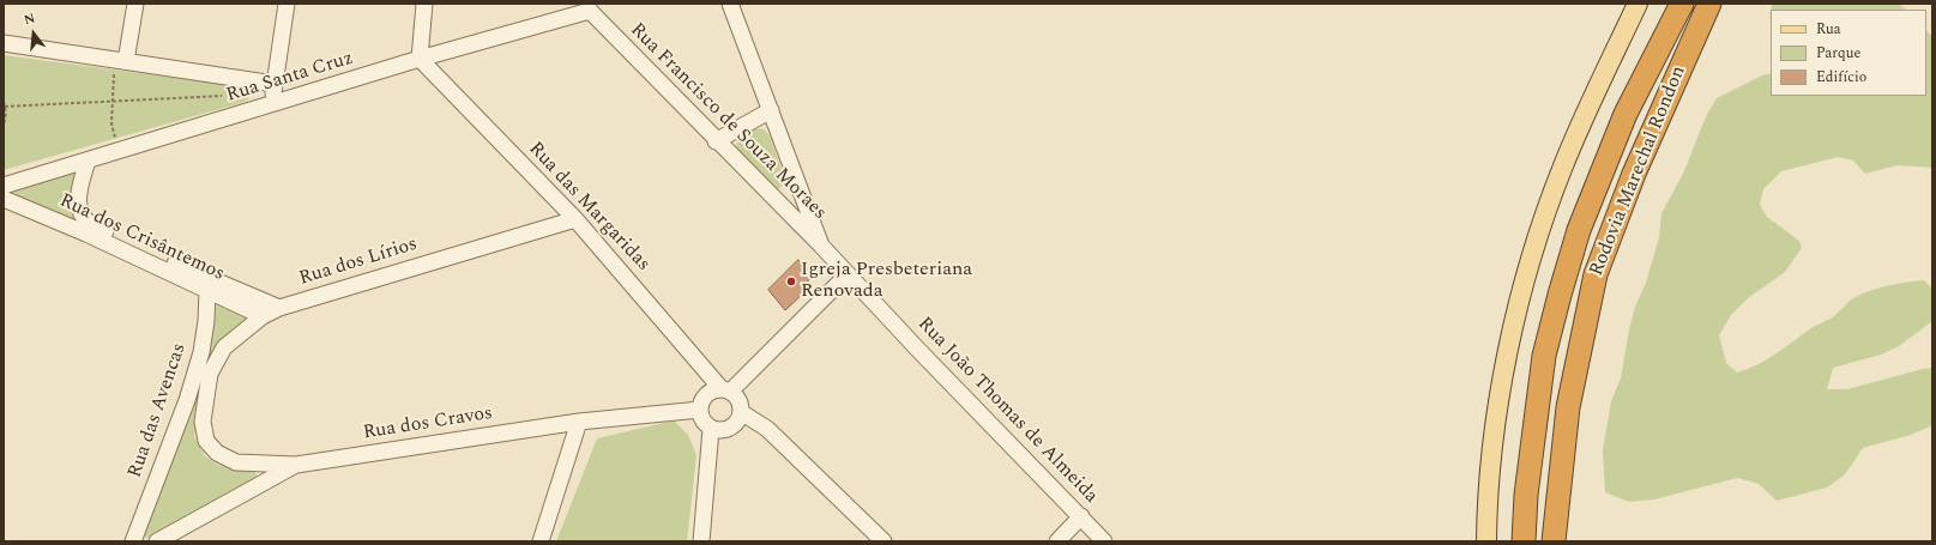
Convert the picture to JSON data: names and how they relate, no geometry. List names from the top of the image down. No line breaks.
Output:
{"streets":{"highway":["Rodovia Marechal Rondon"],"street":["Rua Santa Cruz","Rua Francisco de Souza Moraes","Rua das Margaridas","Rua dos Crisântemos","Rua dos Lírios","Rua das Avencas","Rua João Thomas de Almeida","Rua dos Cravos"]},"crossings":[["Rua Santa Cruz","Rua Francisco de Souza Moraes"],["Rua Santa Cruz","Rua das Margaridas"],["Rua Santa Cruz","Rua dos Crisântemos"],["Rua Francisco de Souza Moraes","Rua João Thomas de Almeida"],["Rua das Margaridas","Rua dos Lírios"],["Rua das Margaridas","Rua dos Cravos"],["Rua dos Crisântemos","Rua dos Lírios"],["Rua dos Crisântemos","Rua das Avencas"],["Rua dos Lírios","Rua dos Cravos"]],"places":["Igreja Presbeteriana Renovada"],"legend":["Rua","Parque","Edifício"],"north":"top"}
